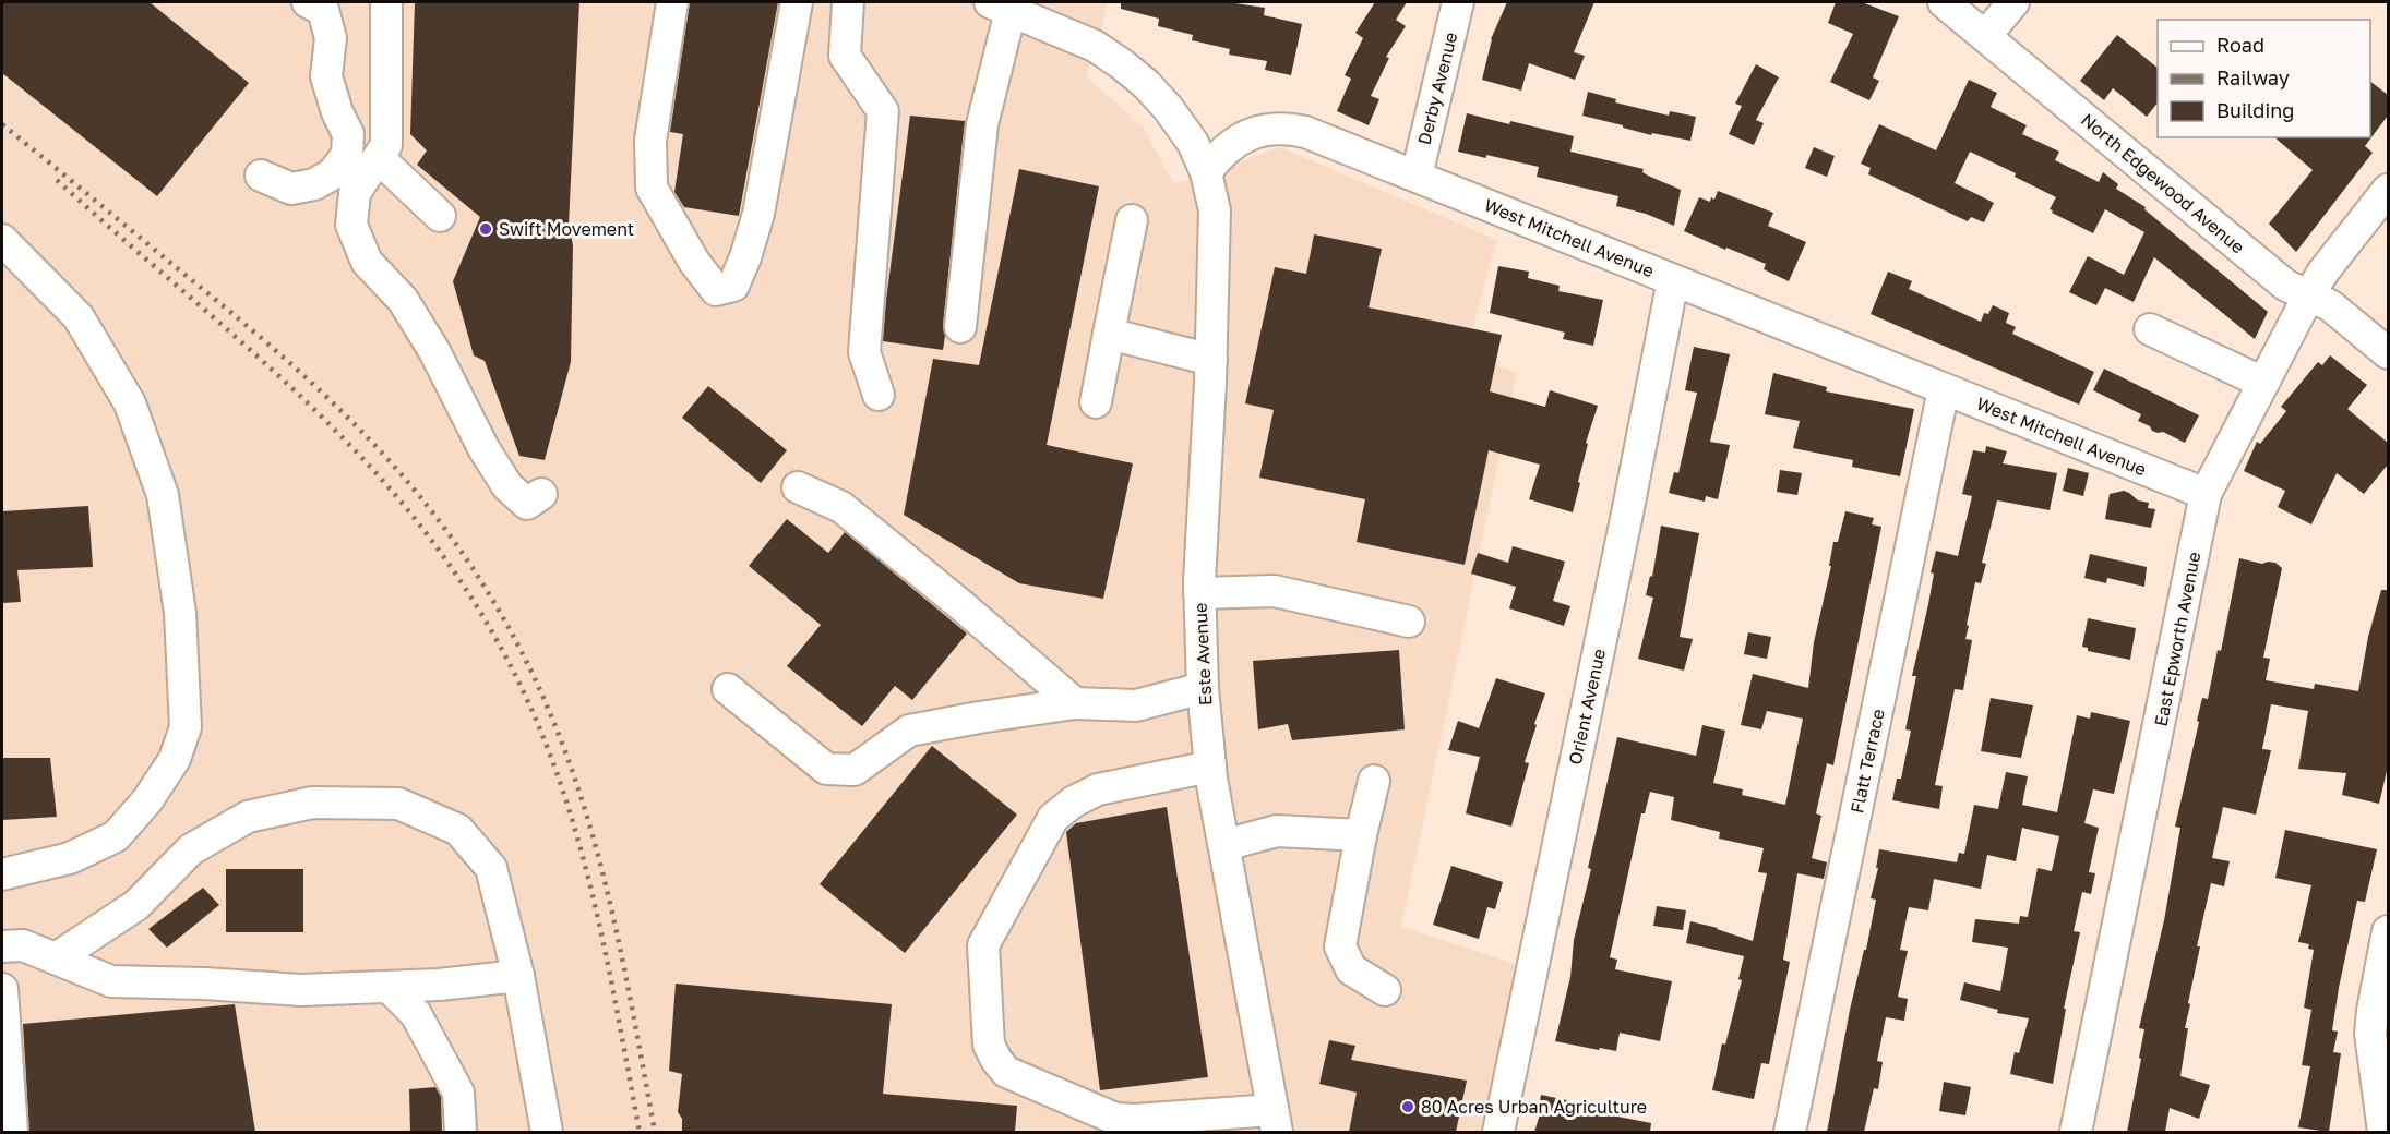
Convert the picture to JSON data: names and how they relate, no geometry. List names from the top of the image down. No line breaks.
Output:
{"streets":{"street":["Derby Avenue","North Edgewood Avenue","West Mitchell Avenue","East Epworth Avenue","Este Avenue","Orient Avenue","Flatt Terrace"]},"crossings":[["Derby Avenue","West Mitchell Avenue"],["North Edgewood Avenue","East Epworth Avenue"],["West Mitchell Avenue","East Epworth Avenue"],["West Mitchell Avenue","Este Avenue"],["West Mitchell Avenue","Orient Avenue"],["West Mitchell Avenue","Flatt Terrace"]],"places":["Swift Movement","80 Acres Urban Agriculture"],"legend":["Road","Railway","Building"]}
